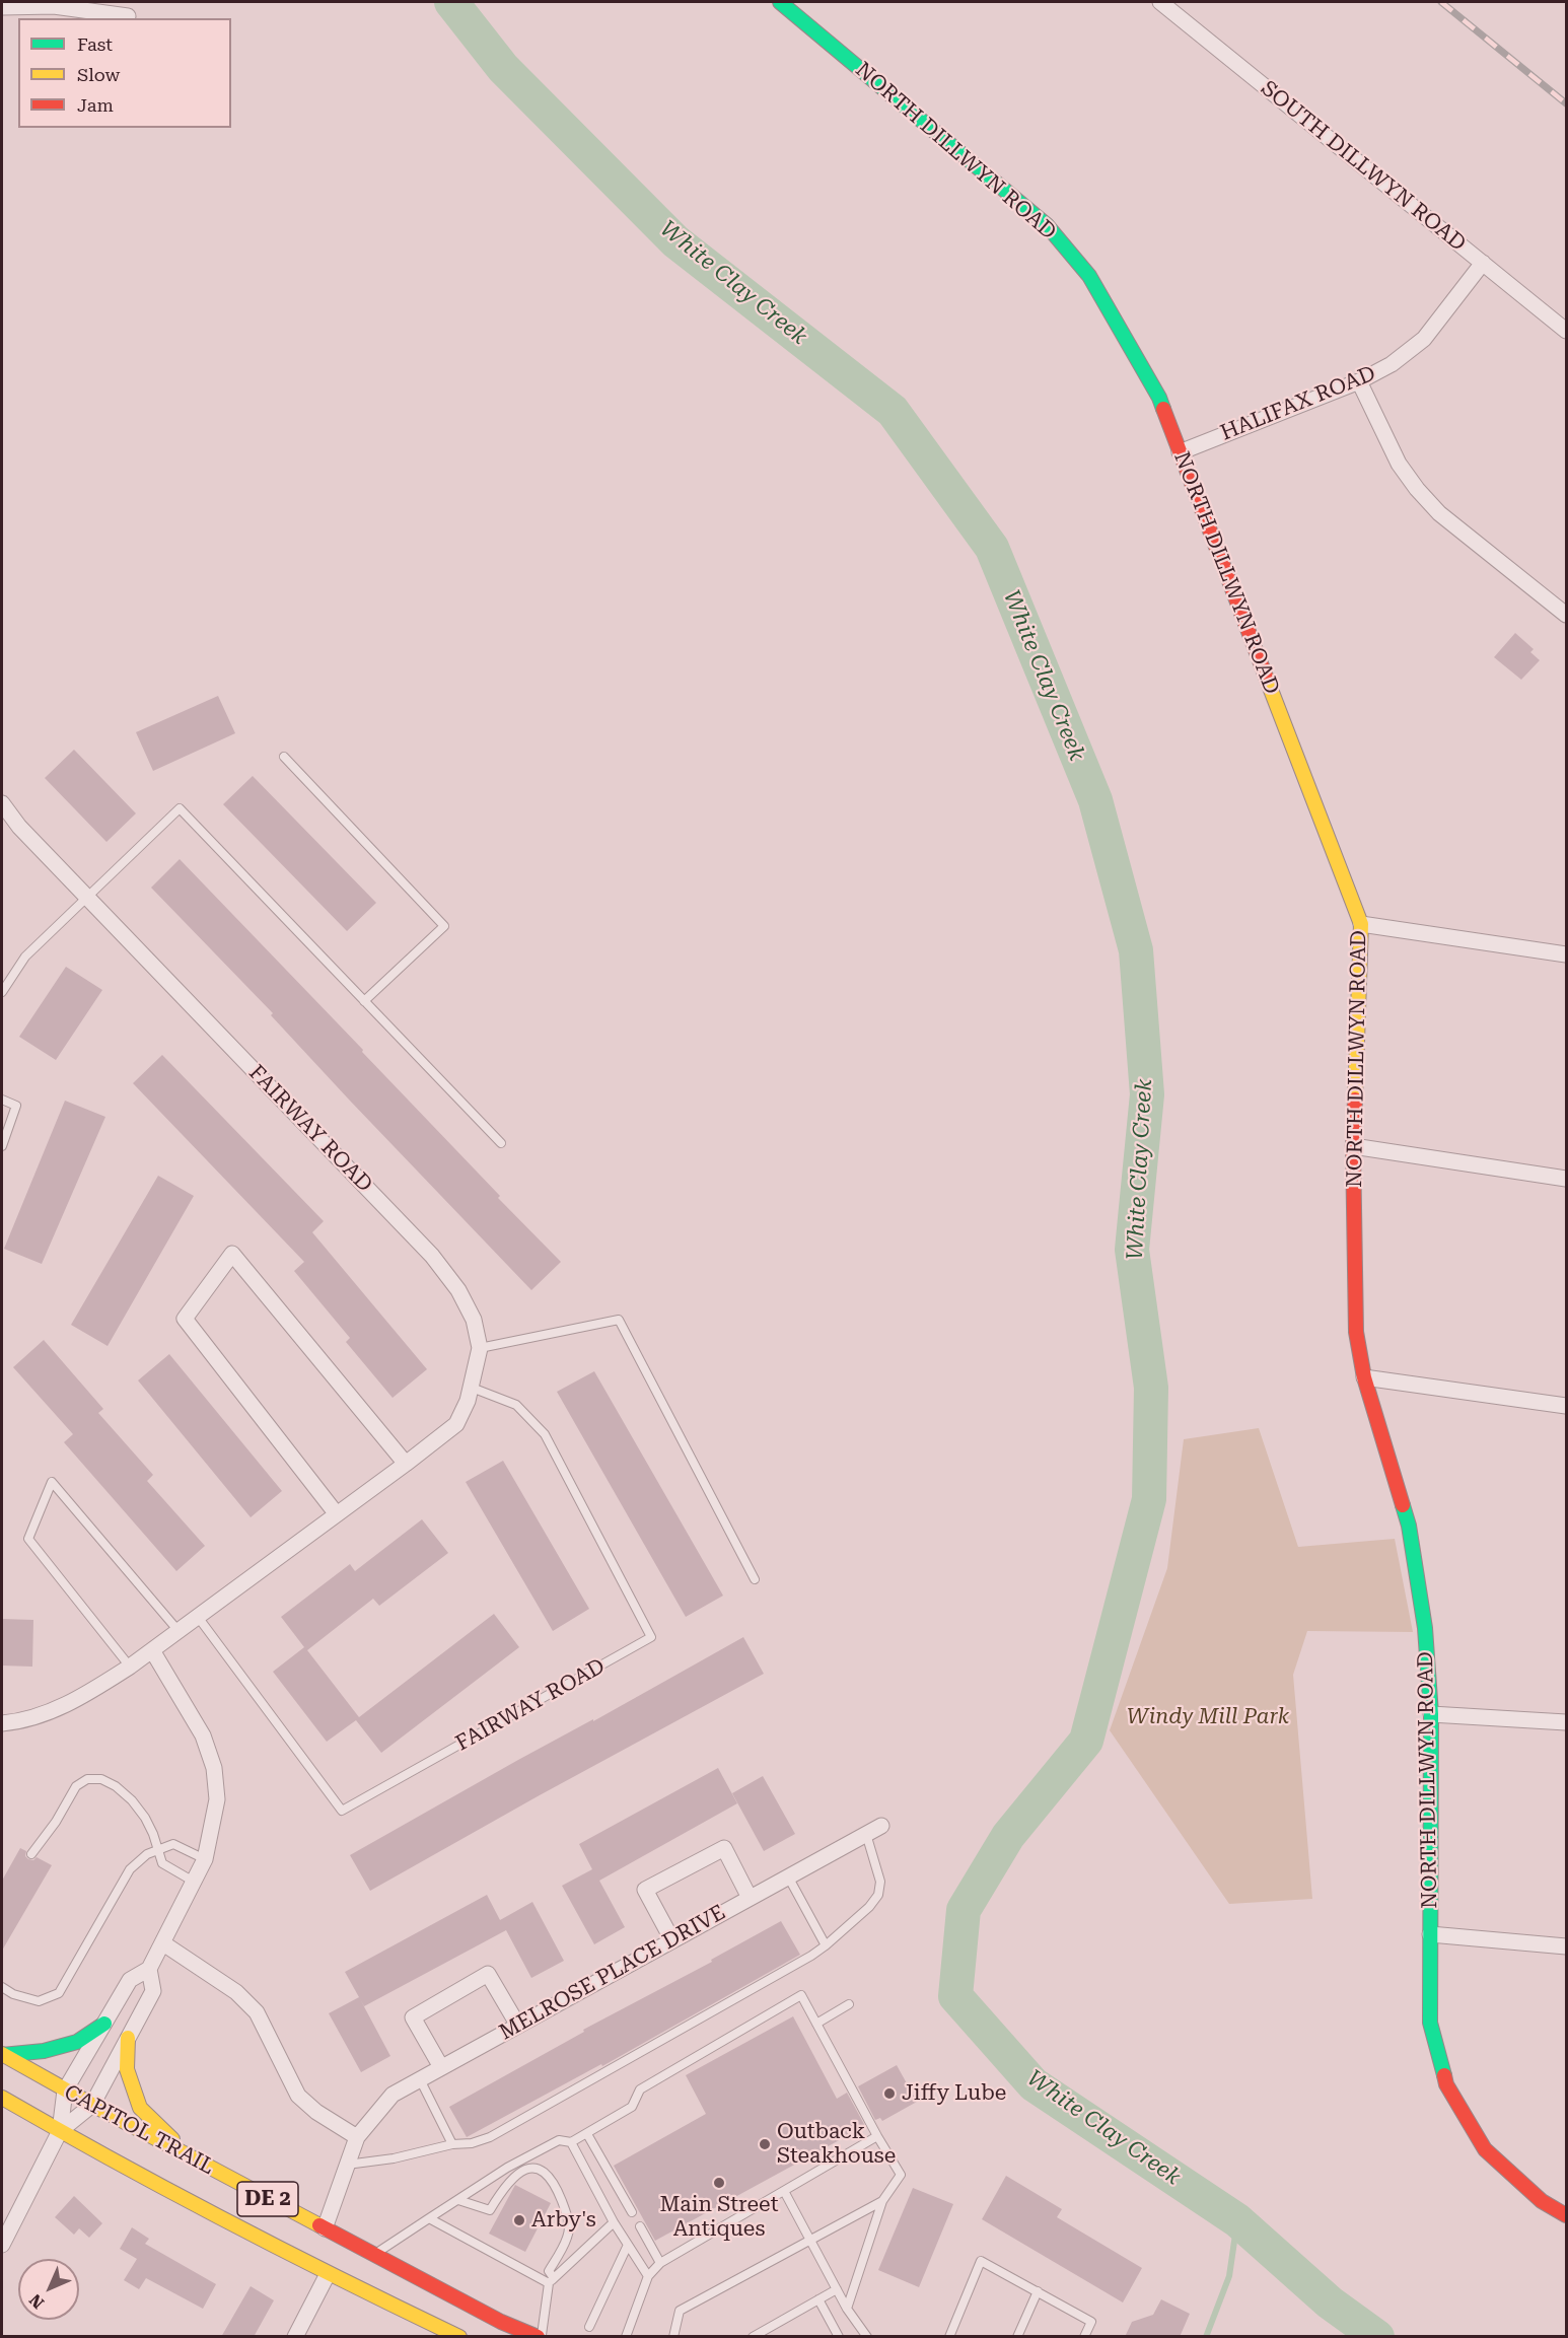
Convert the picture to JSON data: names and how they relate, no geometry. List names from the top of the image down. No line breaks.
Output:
{"streets":{"street":["NORTH DILLWYN ROAD","SOUTH DILLWYN ROAD","HALIFAX ROAD","FAIRWAY ROAD","MELROSE PLACE DRIVE","CAPITOL TRAIL","DE 2"]},"crossings":[["NORTH DILLWYN ROAD","HALIFAX ROAD"],["SOUTH DILLWYN ROAD","HALIFAX ROAD"],["MELROSE PLACE DRIVE","CAPITOL TRAIL"]],"water":["White Clay Creek"],"parks":["Windy Mill Park"],"places":["Jiffy Lube","Outback Steakhouse","Main Street Antiques","Arby's"],"legend":["Fast","Slow","Jam"],"north":"bottom left"}
